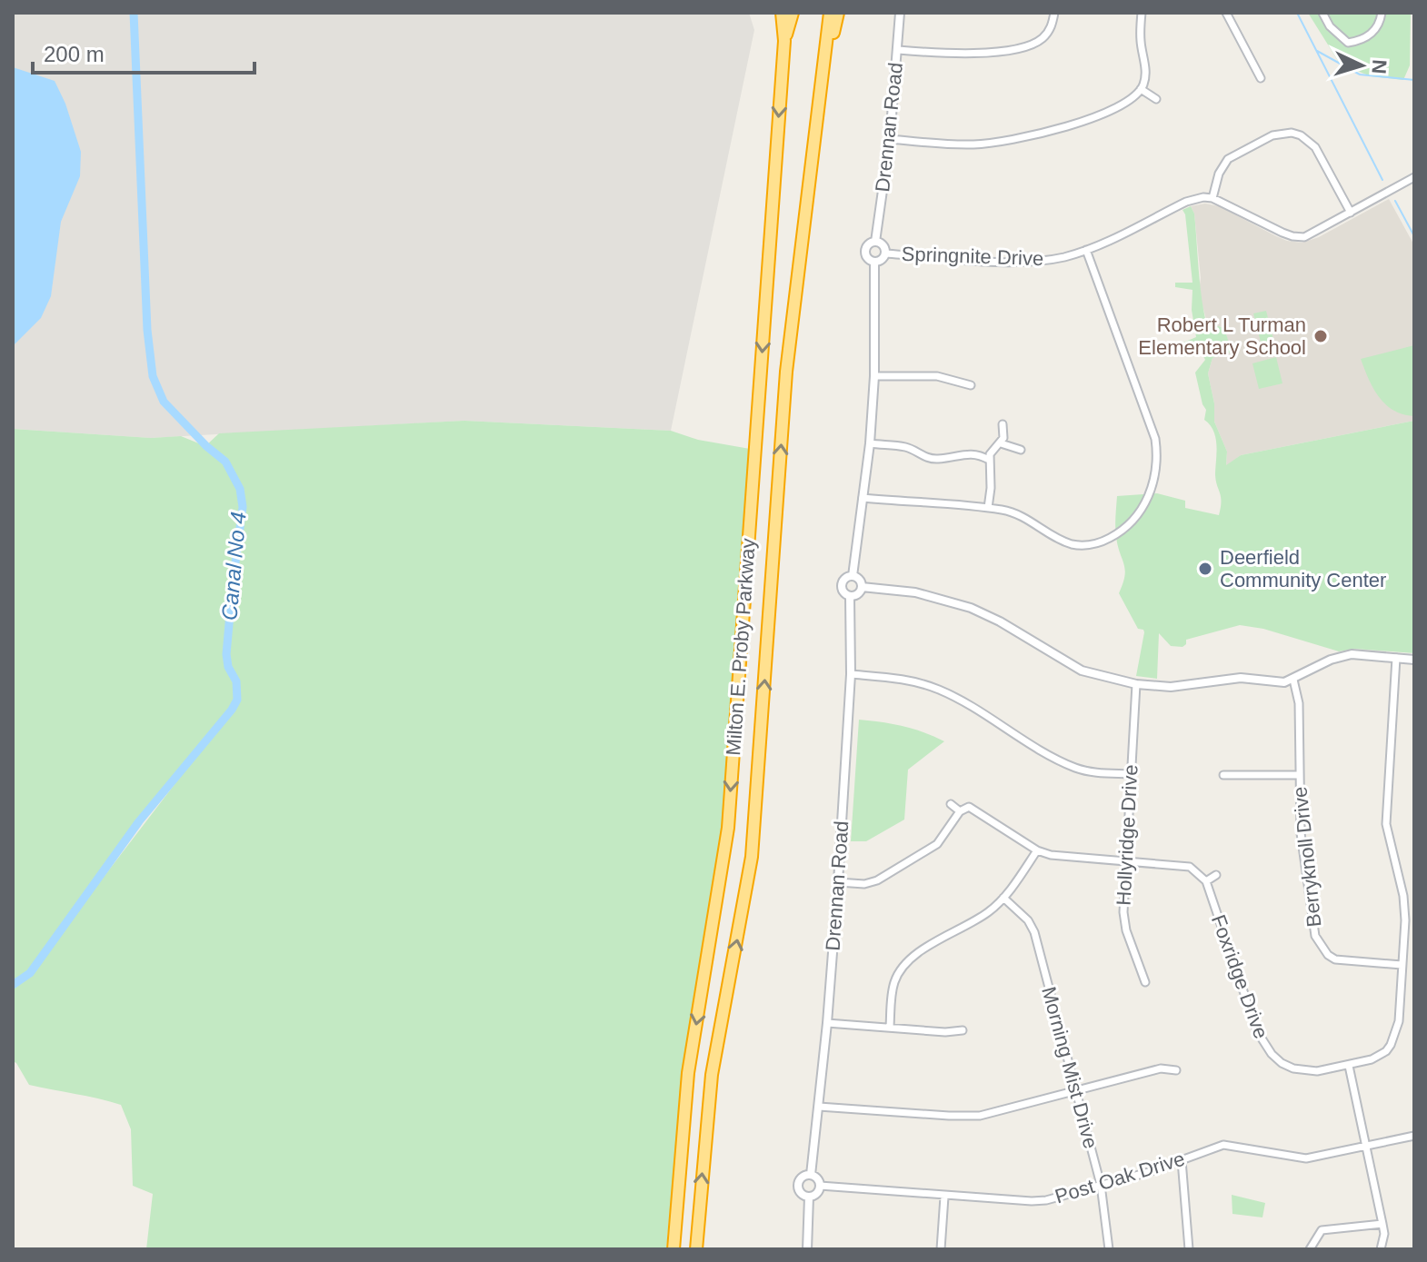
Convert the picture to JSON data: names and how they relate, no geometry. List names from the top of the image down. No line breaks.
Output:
{"streets":{"highway":["Milton E. Proby Parkway"],"street":["Drennan Road","Springnite Drive","Hollyridge Drive","Berryknoll Drive","Foxridge Drive","Morning Mist Drive","Post Oak Drive"]},"crossings":[["Drennan Road","Springnite Drive"],["Drennan Road","Post Oak Drive"],["Berryknoll Drive","Foxridge Drive"],["Morning Mist Drive","Post Oak Drive"]],"water":["Canal No 4"],"places":["Robert L Turman Elementary School","Deerfield Community Center"],"scale_bar":"200 m","north":"right"}
